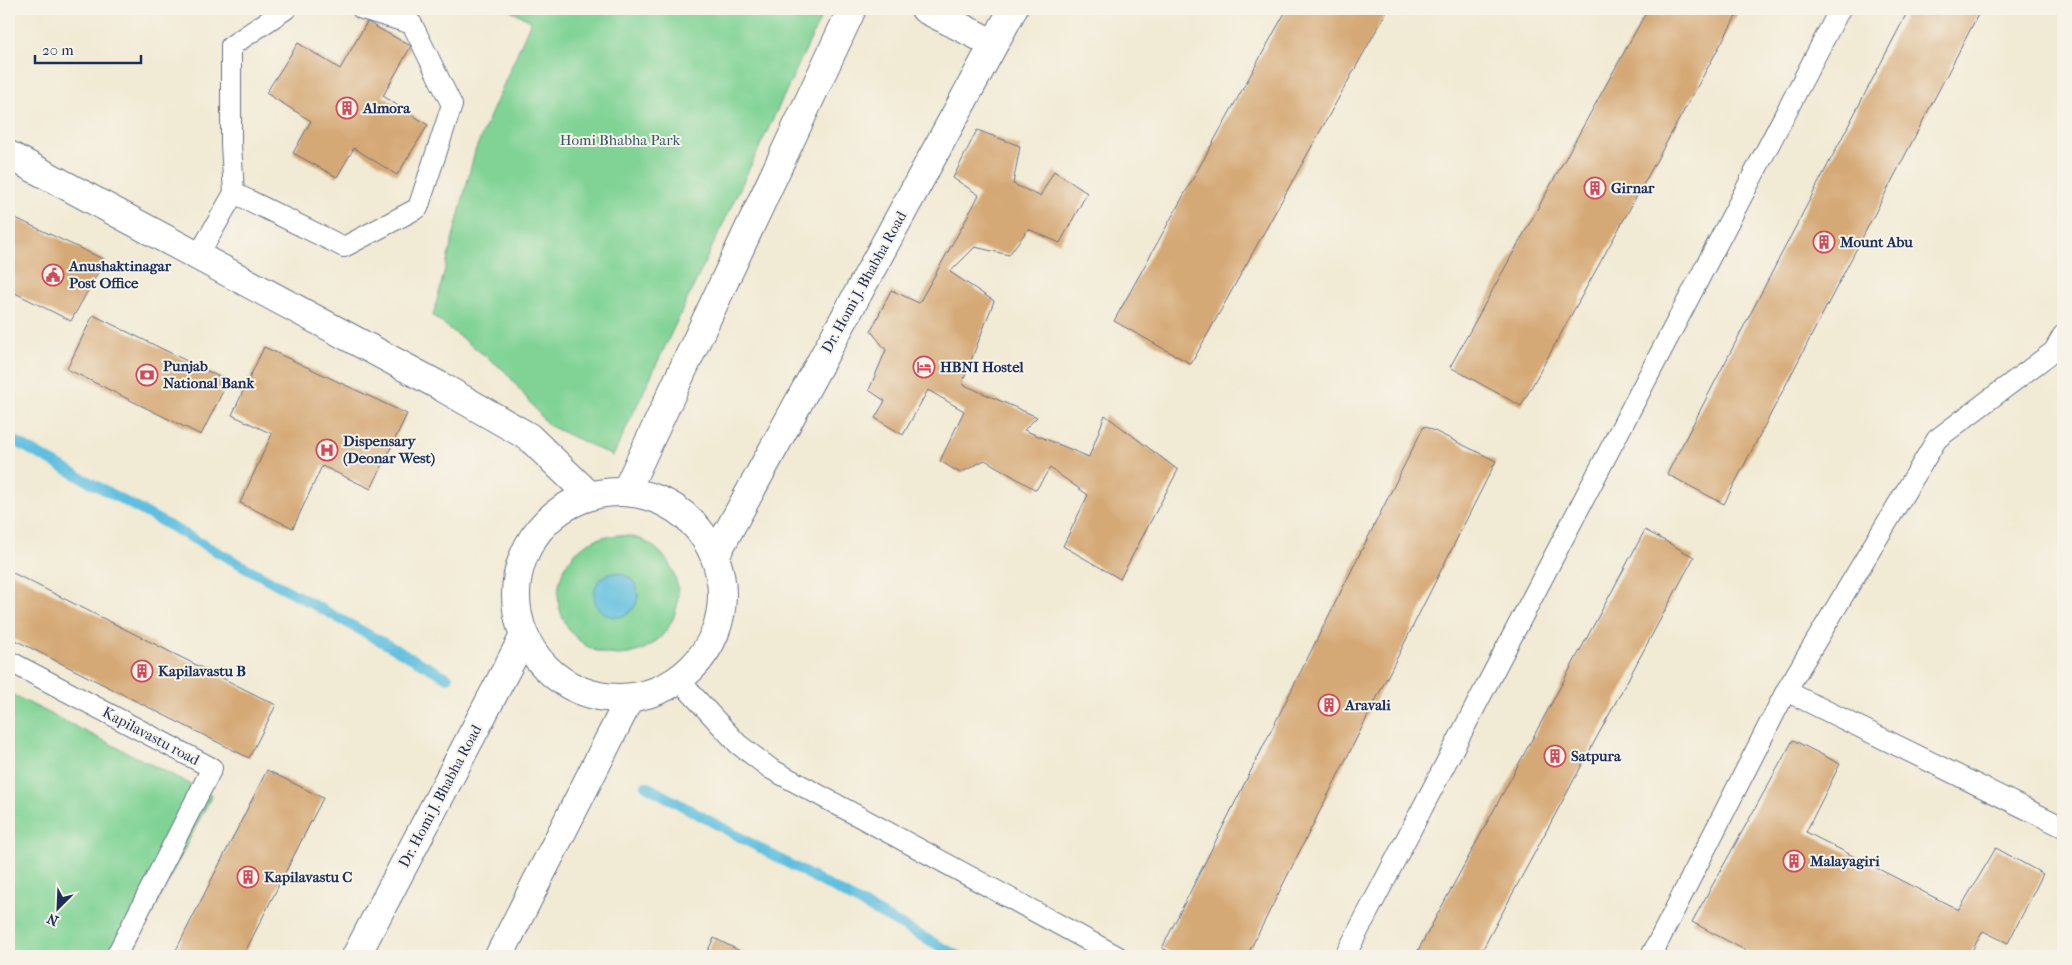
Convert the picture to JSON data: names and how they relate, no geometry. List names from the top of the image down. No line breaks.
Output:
{"streets":{"street":["Dr. Homi J. Bhabha Road"],"lane":["Kapilavastu road"]},"parks":["Homi Bhabha Park"],"places":{"building":["Almora","Girnar","Mount Abu","Kapilavastu B","Aravali","Satpura","Malayagiri","Kapilavastu C"],"public building":["Anushaktinagar Post Office"],"hotel":["HBNI Hostel"],"bank":["Punjab National Bank"],"hospital":["Dispensary (Deonar West)"]},"scale_bar":"20 m","north":"bottom left"}
